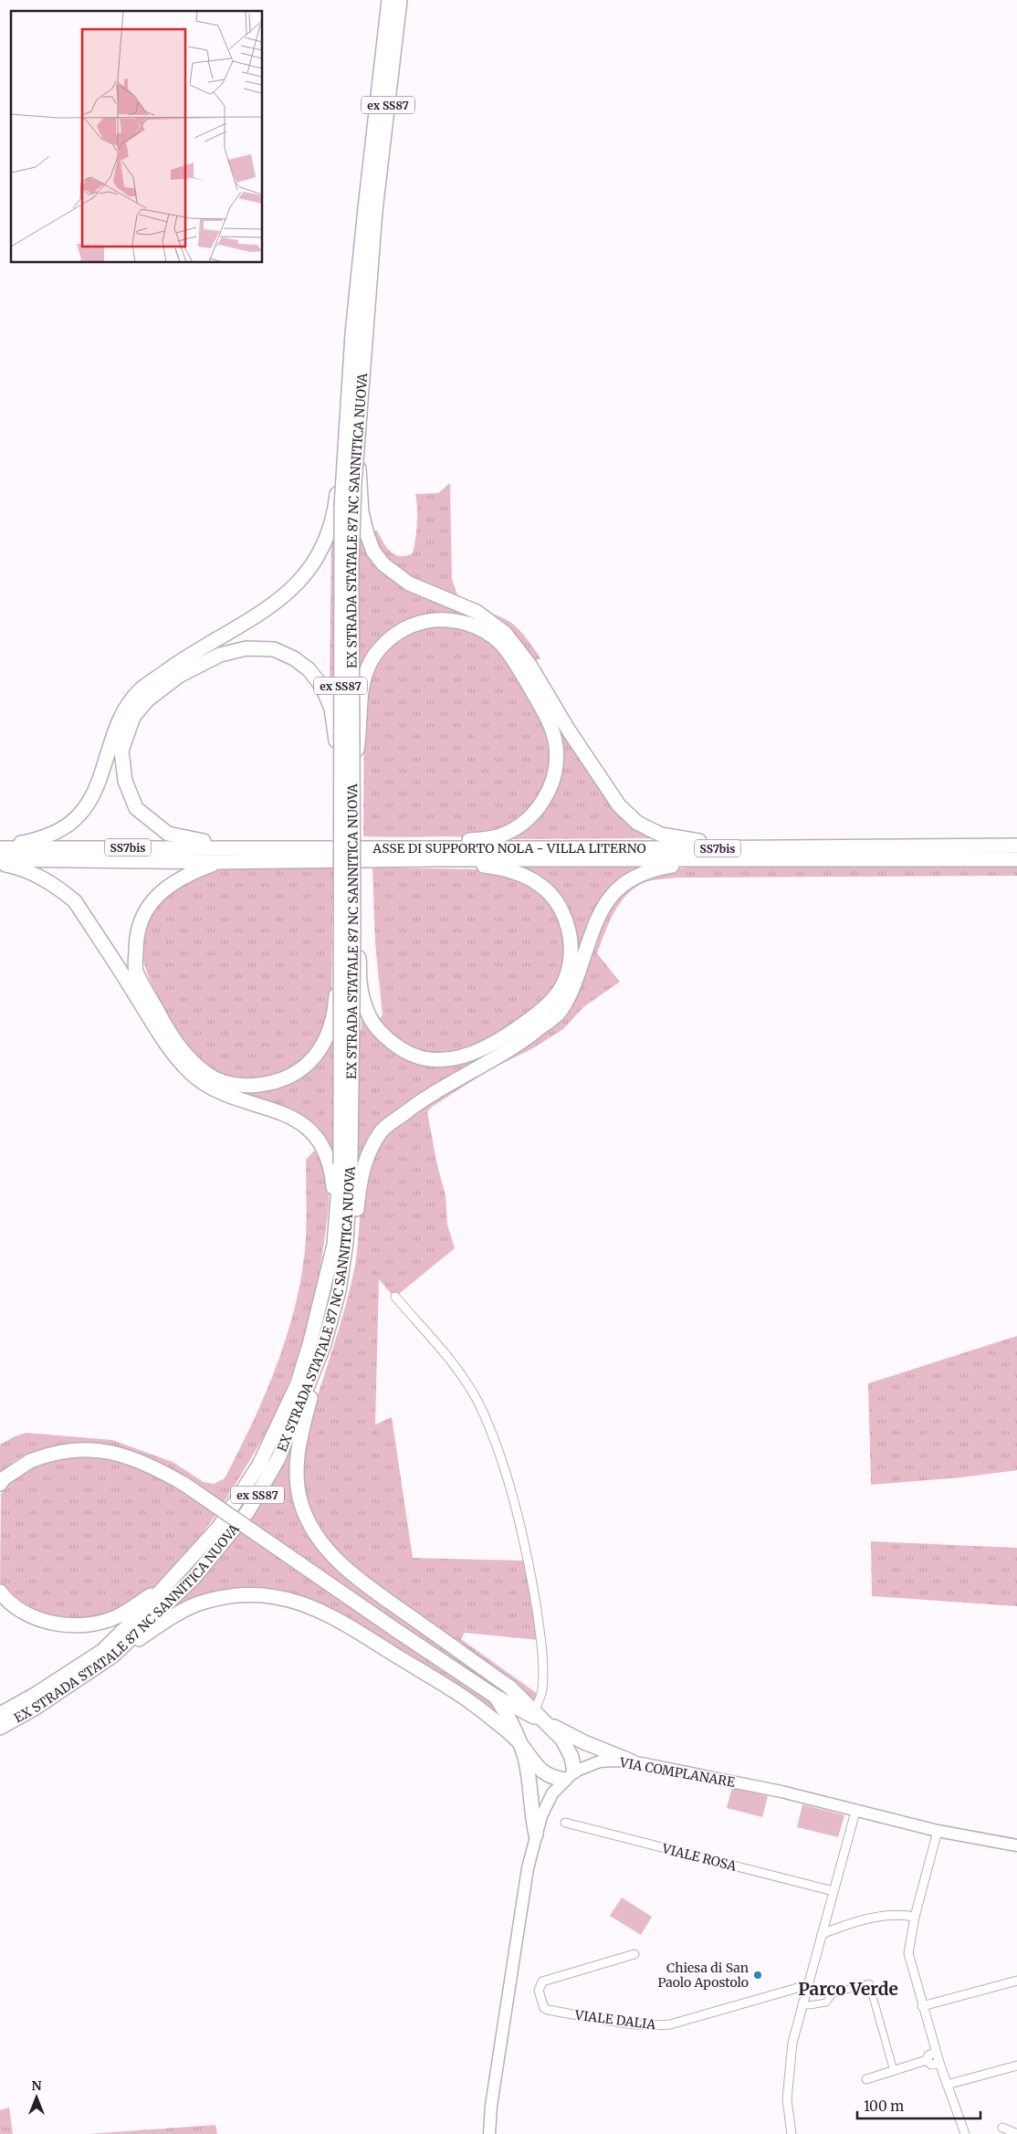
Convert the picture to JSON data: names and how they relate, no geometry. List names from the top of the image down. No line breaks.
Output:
{"streets":{"highway":["ex SS87","EX STRADA STATALE 87 NC SANNITICA NUOVA","SS7bis","ASSE DI SUPPORTO NOLA - VILLA LITERNO"],"main road":["VIA COMPLANARE"],"street":["VIALE ROSA","VIALE DALIA"]},"districts":["Parco Verde"],"places":["Chiesa di San Paolo Apostolo"],"scale_bar":"100 m","north":"top"}
